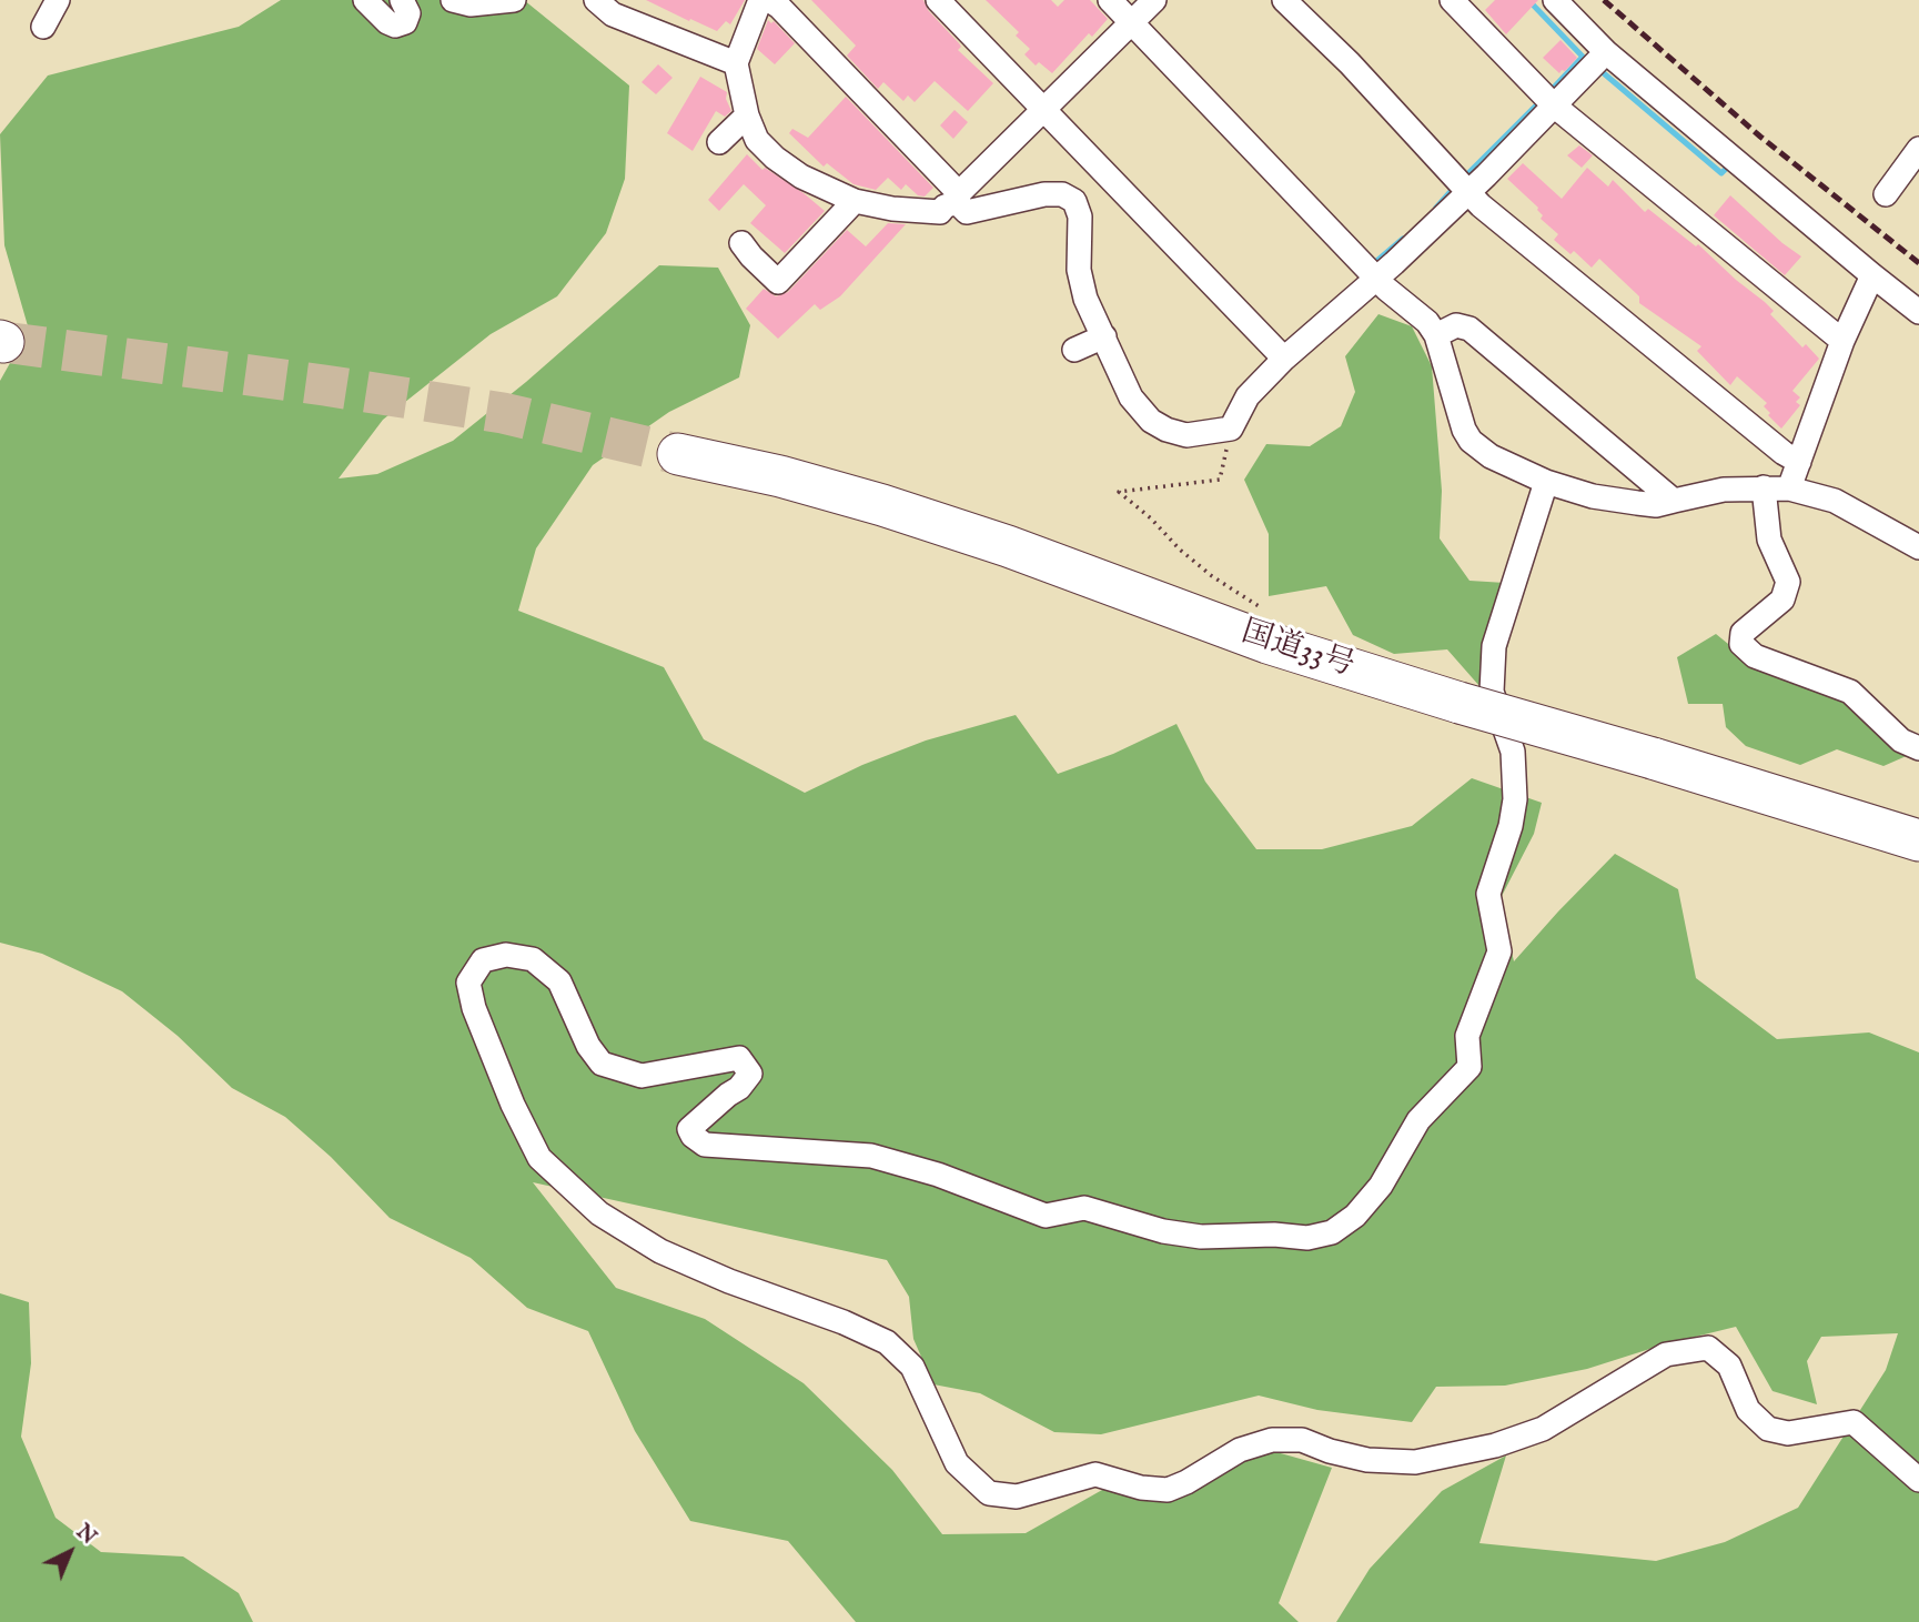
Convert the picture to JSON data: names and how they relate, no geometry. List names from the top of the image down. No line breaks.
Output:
{"streets":{"highway":["国道33号"]},"north":"top right"}
